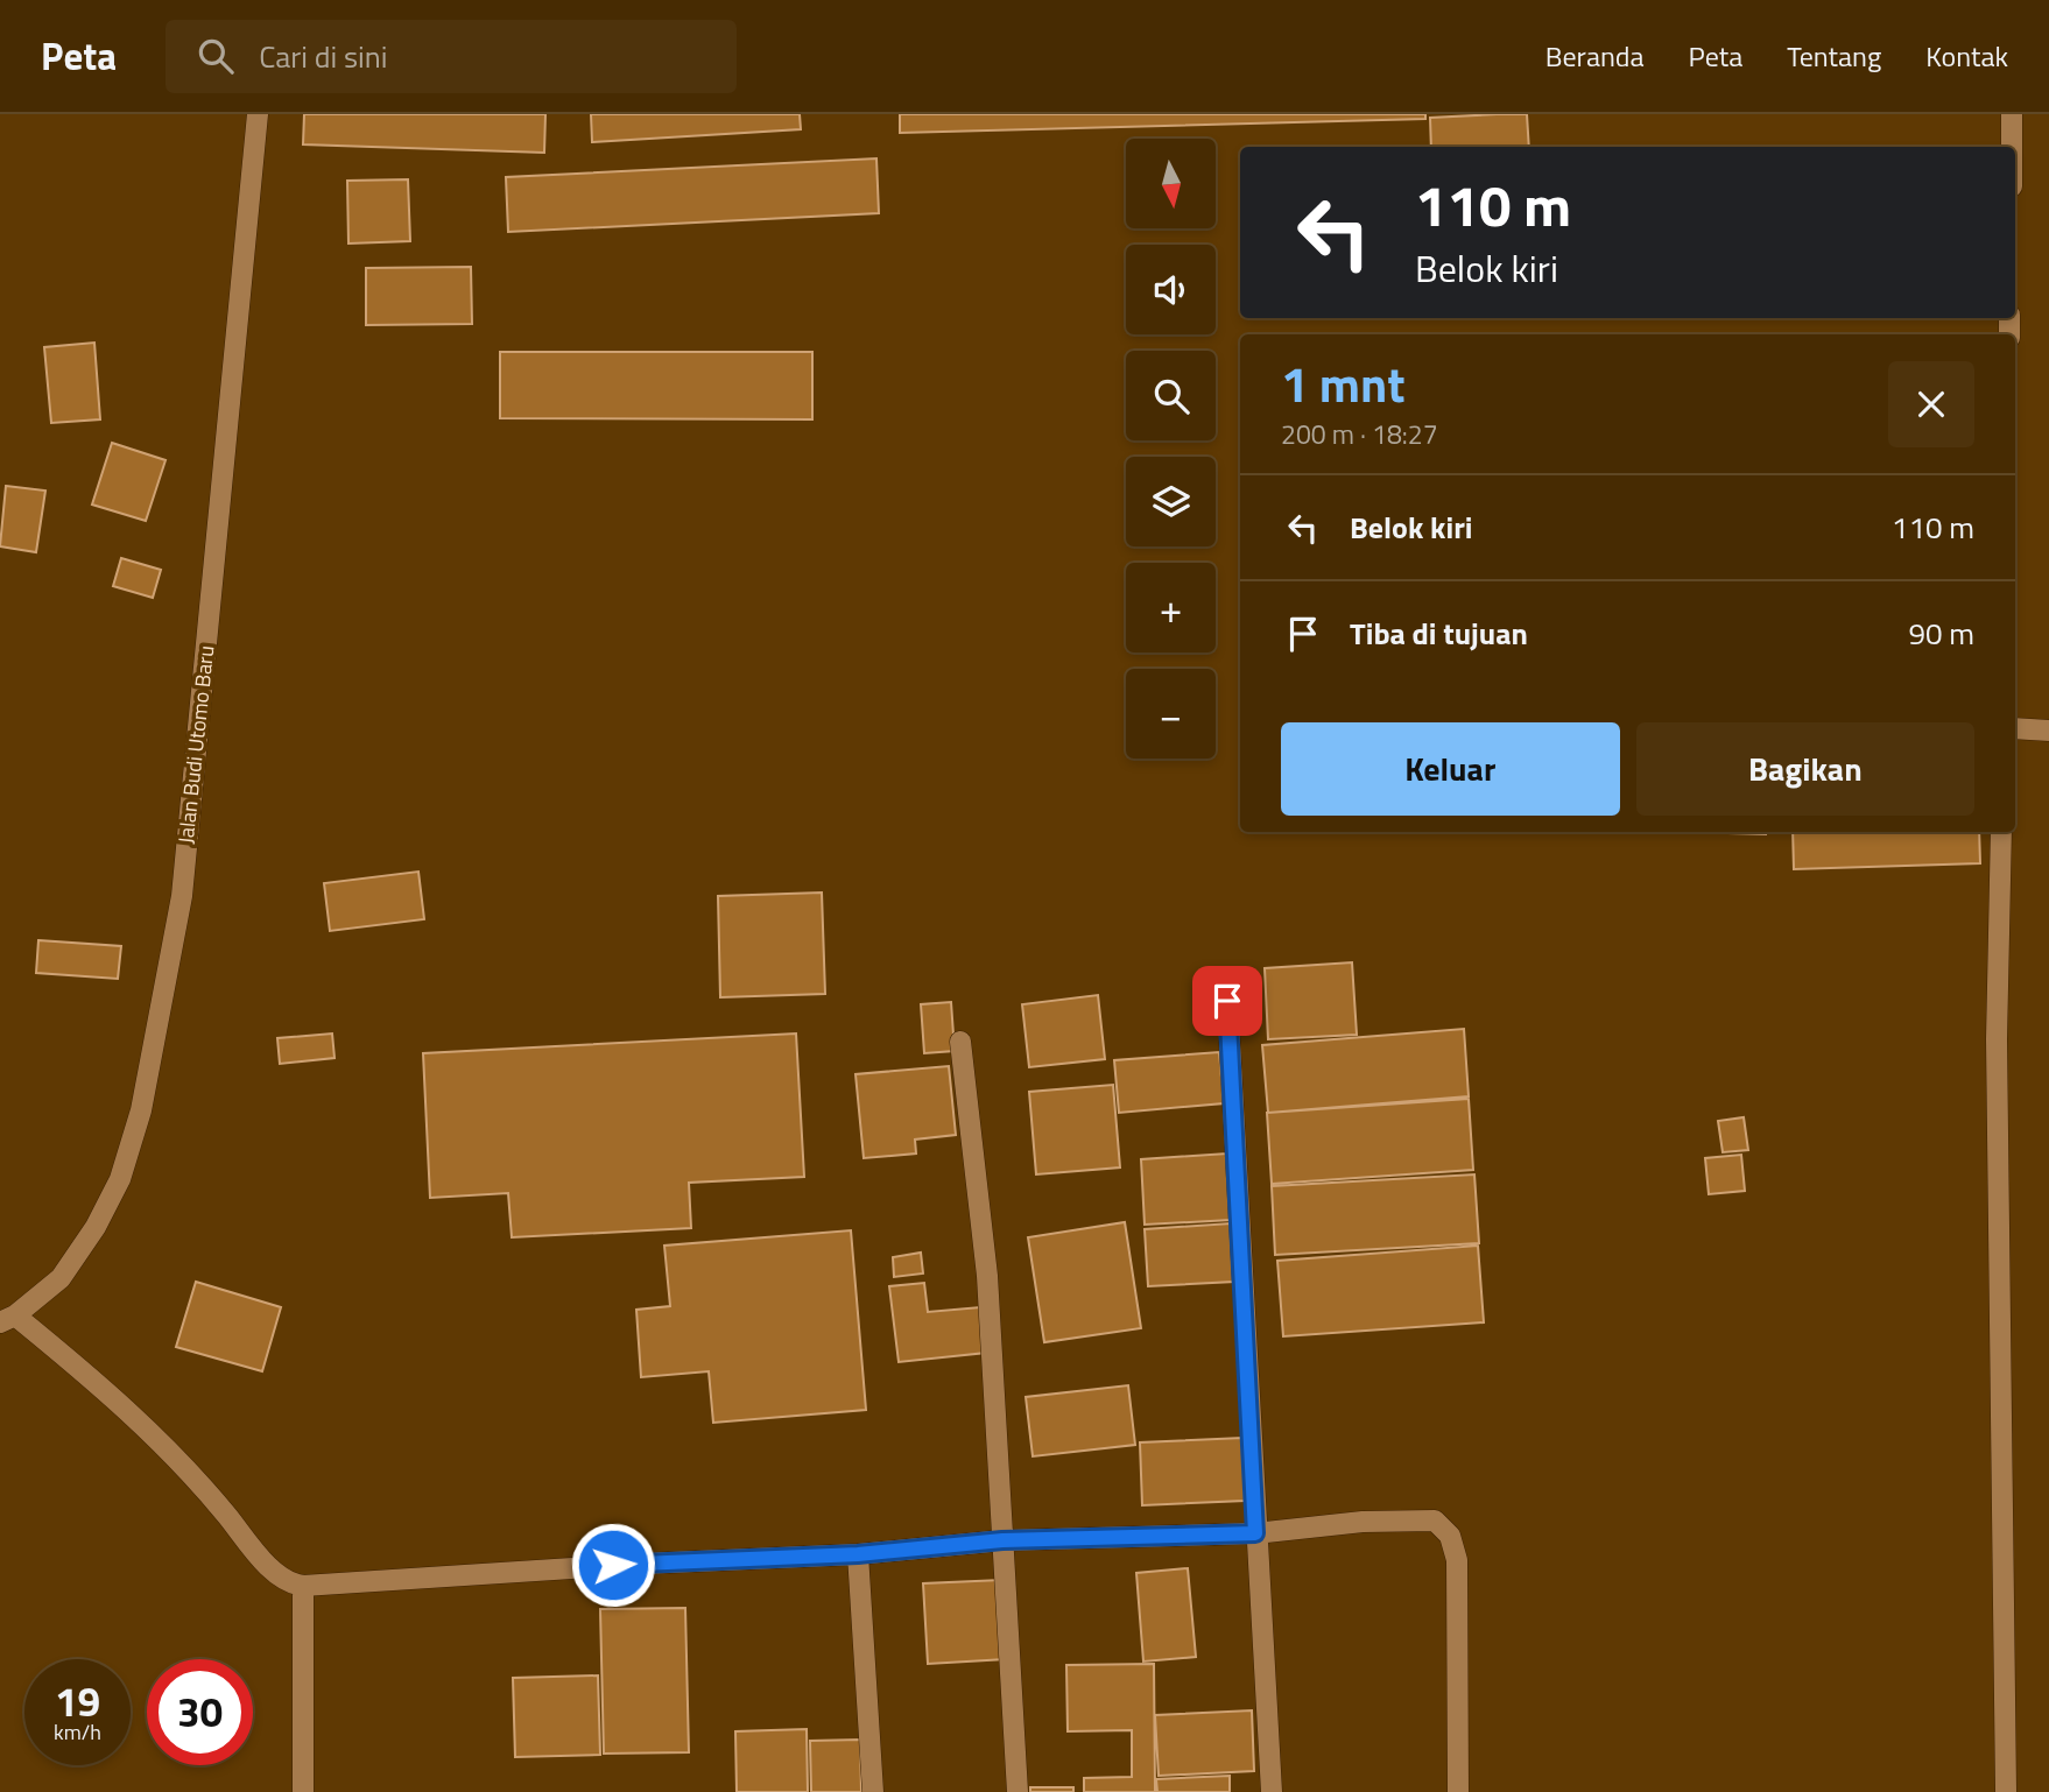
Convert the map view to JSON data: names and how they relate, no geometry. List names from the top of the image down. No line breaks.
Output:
{"streets":{"street":["Jalan Budi Utomo Baru"]},"north":"bottom","page":{"header":"Peta","search":"Cari di sini","nav":["Beranda","Peta","Tentang","Kontak"],"map_buttons":["+","−"],"turn":["110 m","Belok kiri"],"heading":["1 mnt","200 m · 18:27"],"list":[{"name":"Belok kiri","value":"110 m"},{"name":"Tiba di tujuan","value":"90 m"}],"buttons":["Keluar","Bagikan"],"speed":"19 km/h","limit":"30"}}
